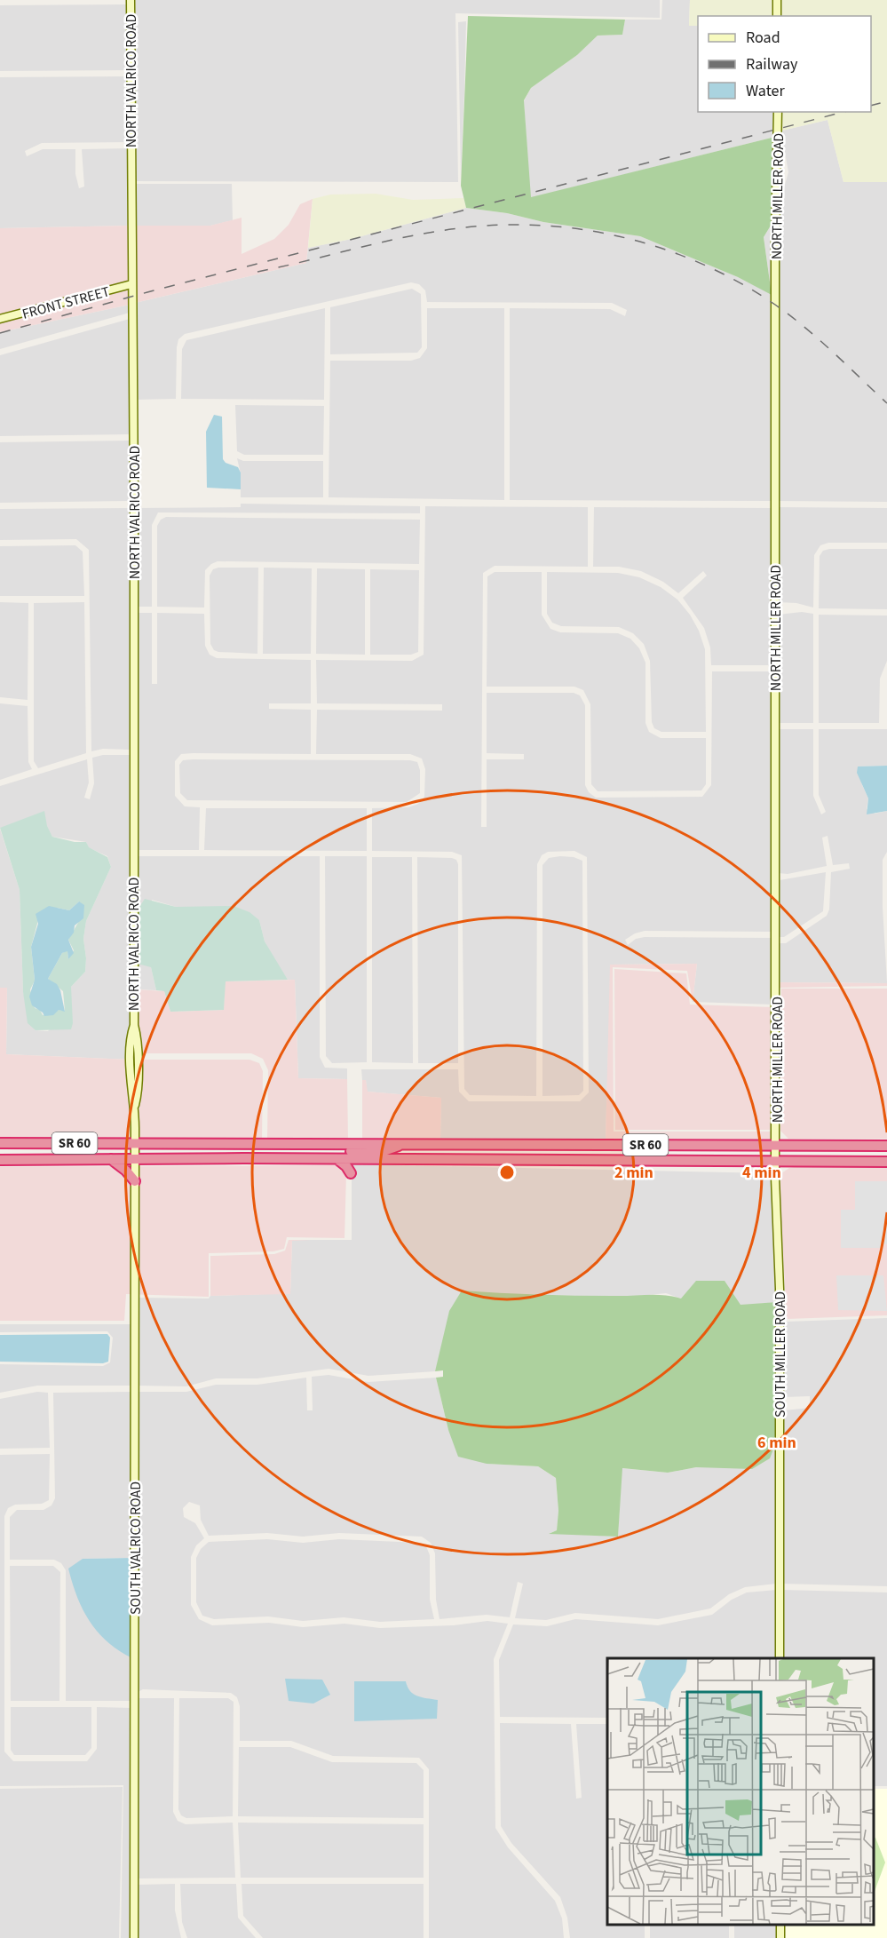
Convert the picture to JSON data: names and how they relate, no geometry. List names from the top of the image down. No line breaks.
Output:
{"streets":{"highway":["SR 60"],"street":["NORTH VALRICO ROAD","NORTH MILLER ROAD","FRONT STREET","SOUTH MILLER ROAD","SOUTH VALRICO ROAD"]},"crossings":[["NORTH VALRICO ROAD","FRONT STREET"],["NORTH VALRICO ROAD","SR 60"],["NORTH VALRICO ROAD","SOUTH VALRICO ROAD"],["NORTH MILLER ROAD","SR 60"],["NORTH MILLER ROAD","SOUTH MILLER ROAD"],["SR 60","SOUTH MILLER ROAD"],["SR 60","SOUTH VALRICO ROAD"]],"legend":["Road","Railway","Water"],"rings":["2 min","4 min","6 min"]}
